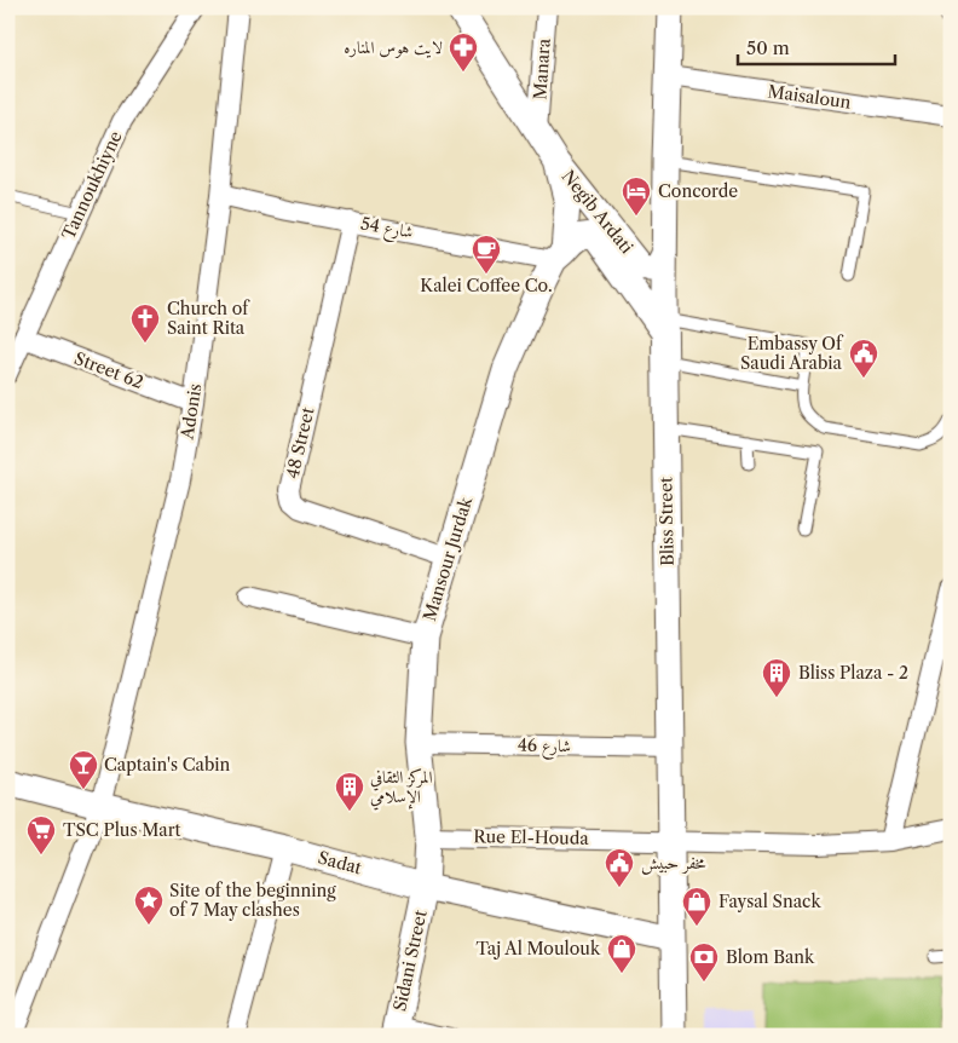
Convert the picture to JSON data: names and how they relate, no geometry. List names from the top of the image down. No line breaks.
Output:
{"streets":{"street":["Manara","Maisaloun","Tannoukhiyne","Negib Ardati","شارع 54","Street 62","Adonis","48 Street","Bliss Street","Mansour Jurdak","شارع 46","Rue El-Houda","Sadat","Sidani Street"]},"crossings":[["Maisaloun","Bliss Street"],["Tannoukhiyne","Street 62"],["Negib Ardati","Bliss Street"],["Negib Ardati","Mansour Jurdak"],["شارع 54","Adonis"],["شارع 54","48 Street"],["شارع 54","Mansour Jurdak"],["Street 62","Adonis"],["Adonis","Sadat"],["48 Street","Mansour Jurdak"],["Bliss Street","Mansour Jurdak"],["Bliss Street","شارع 46"],["Bliss Street","Rue El-Houda"],["Bliss Street","Sadat"],["Mansour Jurdak","شارع 46"],["Mansour Jurdak","Rue El-Houda"],["Mansour Jurdak","Sadat"],["Mansour Jurdak","Sidani Street"],["Sadat","Sidani Street"]],"places":{"pharmacy":["لايت هوس المناره"],"hotel":["Concorde"],"cafe":["Kalei Coffee Co."],"church":["Church of Saint Rita"],"public building":["Embassy Of Saudi Arabia","مخفر حبيش"],"building":["Bliss Plaza - 2","المركز الثقافي الإسلامي"],"bar":["Captain's Cabin"],"supermarket":["TSC Plus Mart"],"place":["Site of the beginning of 7 May clashes"],"shop":["Faysal Snack","Taj Al Moulouk"],"bank":["Blom Bank"]},"scale_bar":"50 m"}
